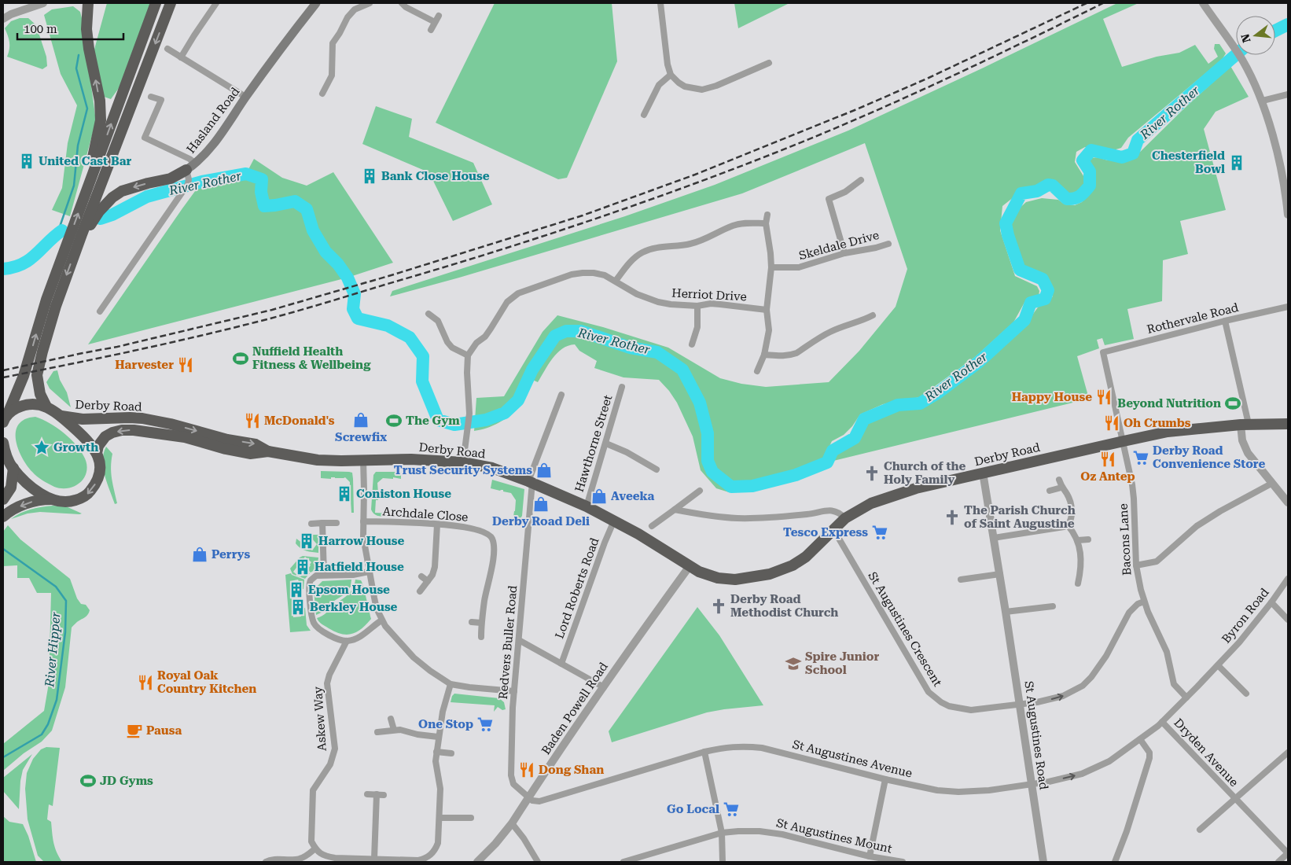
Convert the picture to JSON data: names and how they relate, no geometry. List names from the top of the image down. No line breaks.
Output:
{"streets":{"highway":["Derby Road"],"main road":["Hasland Road"],"street":["Skeldale Drive","Herriot Drive","Rothervale Road","Hawthorne Street","Archdale Close","Bacons Lane","Lord Roberts Road","Byron Road","St Augustines Crescent","Redvers Buller Road","Baden Powell Road","Askew Way","St Augustines Road","Dryden Avenue","St Augustines Avenue","St Augustines Mount"]},"crossings":[["Rothervale Road","Bacons Lane"],["Derby Road","Hawthorne Street"],["Derby Road","Bacons Lane"],["Derby Road","Lord Roberts Road"],["Derby Road","St Augustines Crescent"],["Derby Road","Redvers Buller Road"],["Derby Road","Baden Powell Road"],["Derby Road","St Augustines Road"],["Bacons Lane","Byron Road"],["Bacons Lane","St Augustines Crescent"],["Byron Road","Dryden Avenue"],["Byron Road","St Augustines Avenue"],["St Augustines Crescent","St Augustines Road"],["Redvers Buller Road","Baden Powell Road"],["Redvers Buller Road","St Augustines Avenue"],["Baden Powell Road","St Augustines Avenue"],["St Augustines Road","St Augustines Avenue"],["Dryden Avenue","St Augustines Avenue"]],"one_way":["St Augustines Crescent"],"water":["River Rother","River Hipper"],"places":{"building":["United Cast Bar","Chesterfield Bowl","Bank Close House","Coniston House","Harrow House","Hatfield House","Epsom House","Berkley House"],"sports":["Nuffield Health Fitness & Wellbeing","Beyond Nutrition","The Gym","JD Gyms"],"restaurant":["Harvester","Happy House","McDonald's","Oh Crumbs","Oz Antep","Royal Oak Country Kitchen","Dong Shan"],"shop":["Screwfix","Trust Security Systems","Aveeka","Derby Road Deli","Perrys"],"place":["Growth"],"supermarket":["Derby Road Convenience Store","Tesco Express","One Stop","Go Local"],"church":["Church of the Holy Family","The Parish Church of Saint Augustine","Derby Road Methodist Church"],"school or university":["Spire Junior School"],"cafe":["Pausa"]},"scale_bar":"100 m","north":"left"}
